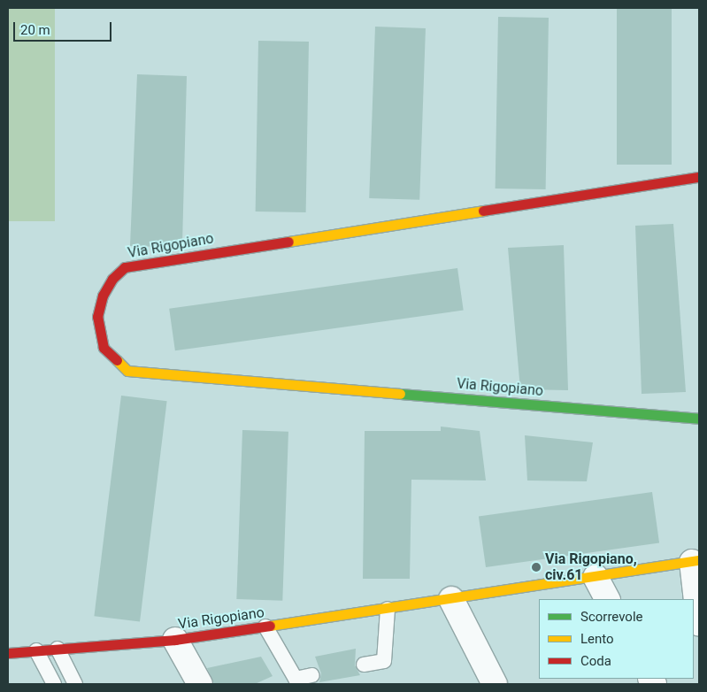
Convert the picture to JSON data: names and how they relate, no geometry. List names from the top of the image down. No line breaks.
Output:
{"streets":{"street":["Via Rigopiano"]},"places":["Via Rigopiano, civ.61"],"legend":["Scorrevole","Lento","Coda"],"scale_bar":"20 m"}
